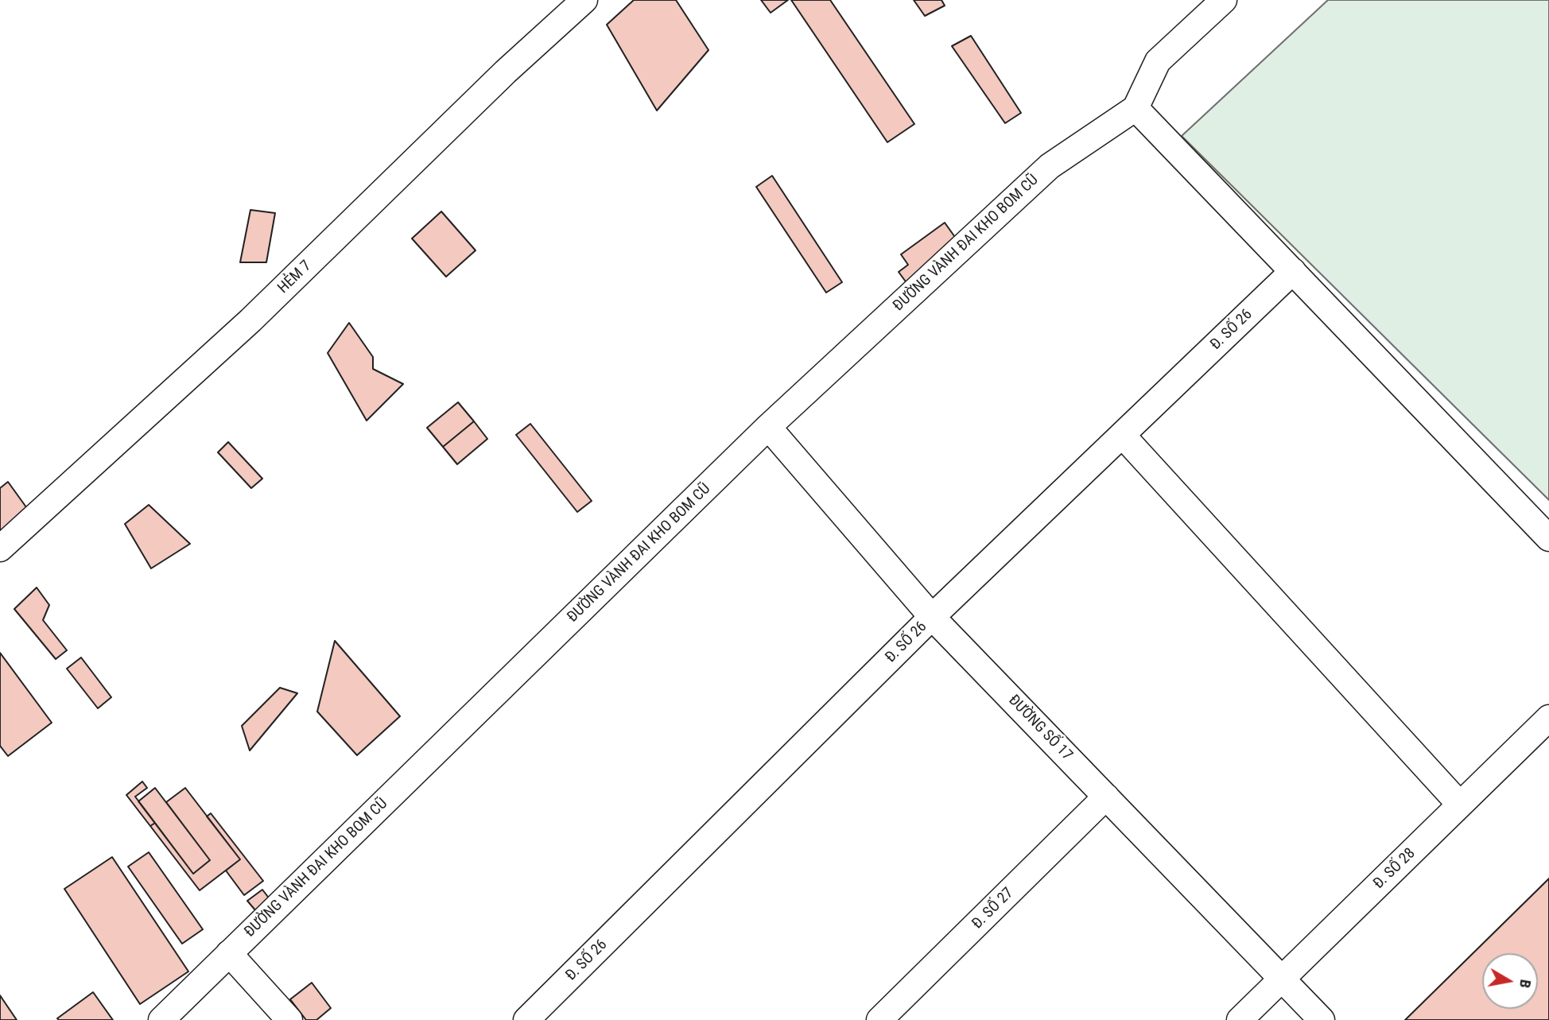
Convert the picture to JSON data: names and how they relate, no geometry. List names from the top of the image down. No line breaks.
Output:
{"streets":{"street":["ĐƯỜNG VÀNH ĐAI KHO BOM CŨ","HẺM 7","Đ. SỐ 26","ĐƯỜNG SỐ 17","Đ. SỐ 28","Đ. SỐ 27"]},"crossings":[["ĐƯỜNG VÀNH ĐAI KHO BOM CŨ","ĐƯỜNG SỐ 17"],["Đ. SỐ 26","ĐƯỜNG SỐ 17"],["ĐƯỜNG SỐ 17","Đ. SỐ 28"],["ĐƯỜNG SỐ 17","Đ. SỐ 27"]],"north":"right"}
